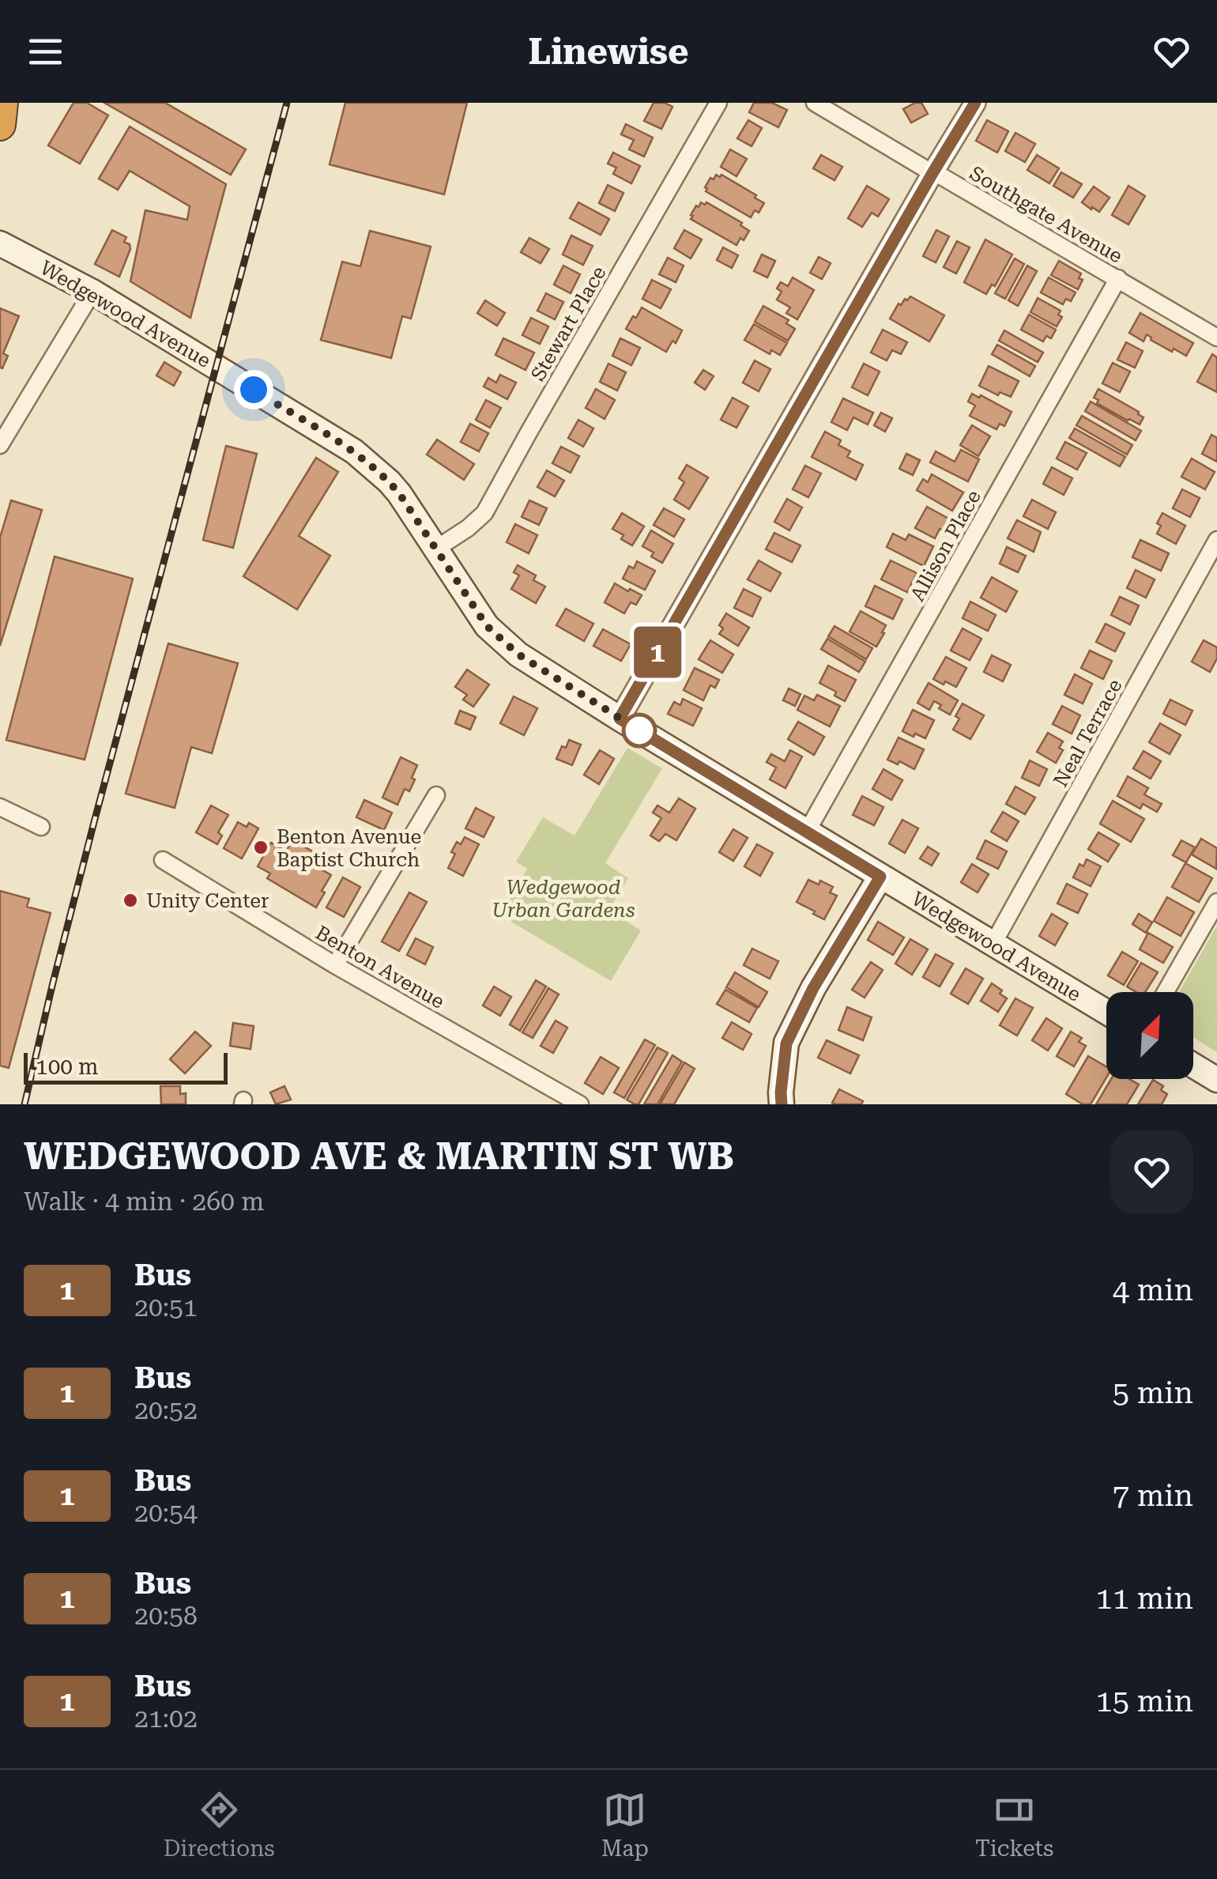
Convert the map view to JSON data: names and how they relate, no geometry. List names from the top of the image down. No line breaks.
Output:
{"streets":{"main road":["Wedgewood Avenue"],"street":["Southgate Avenue","Stewart Place","Allison Place","Neal Terrace","Benton Avenue"]},"crossings":[["Southgate Avenue","Allison Place"],["Wedgewood Avenue","Stewart Place"],["Wedgewood Avenue","Allison Place"],["Wedgewood Avenue","Neal Terrace"]],"parks":["Wedgewood Urban Gardens"],"places":["Benton Avenue Baptist Church","Unity Center"],"lines":["bus line 1"],"scale_bar":"100 m","north":"top right","page":{"header":"Linewise","on_map":"1","scale":"100 m","heading":["WEDGEWOOD AVE & MARTIN ST WB","Walk · 4 min · 260 m"],"list":[{"mark":"1","name":"Bus","note":"20:51","value":"4 min"},{"mark":"1","name":"Bus","note":"20:52","value":"5 min"},{"mark":"1","name":"Bus","note":"20:54","value":"7 min"},{"mark":"1","name":"Bus","note":"20:58","value":"11 min"},{"mark":"1","name":"Bus","note":"21:02","value":"15 min"}],"tabs":["Directions","Map","Tickets"]}}
